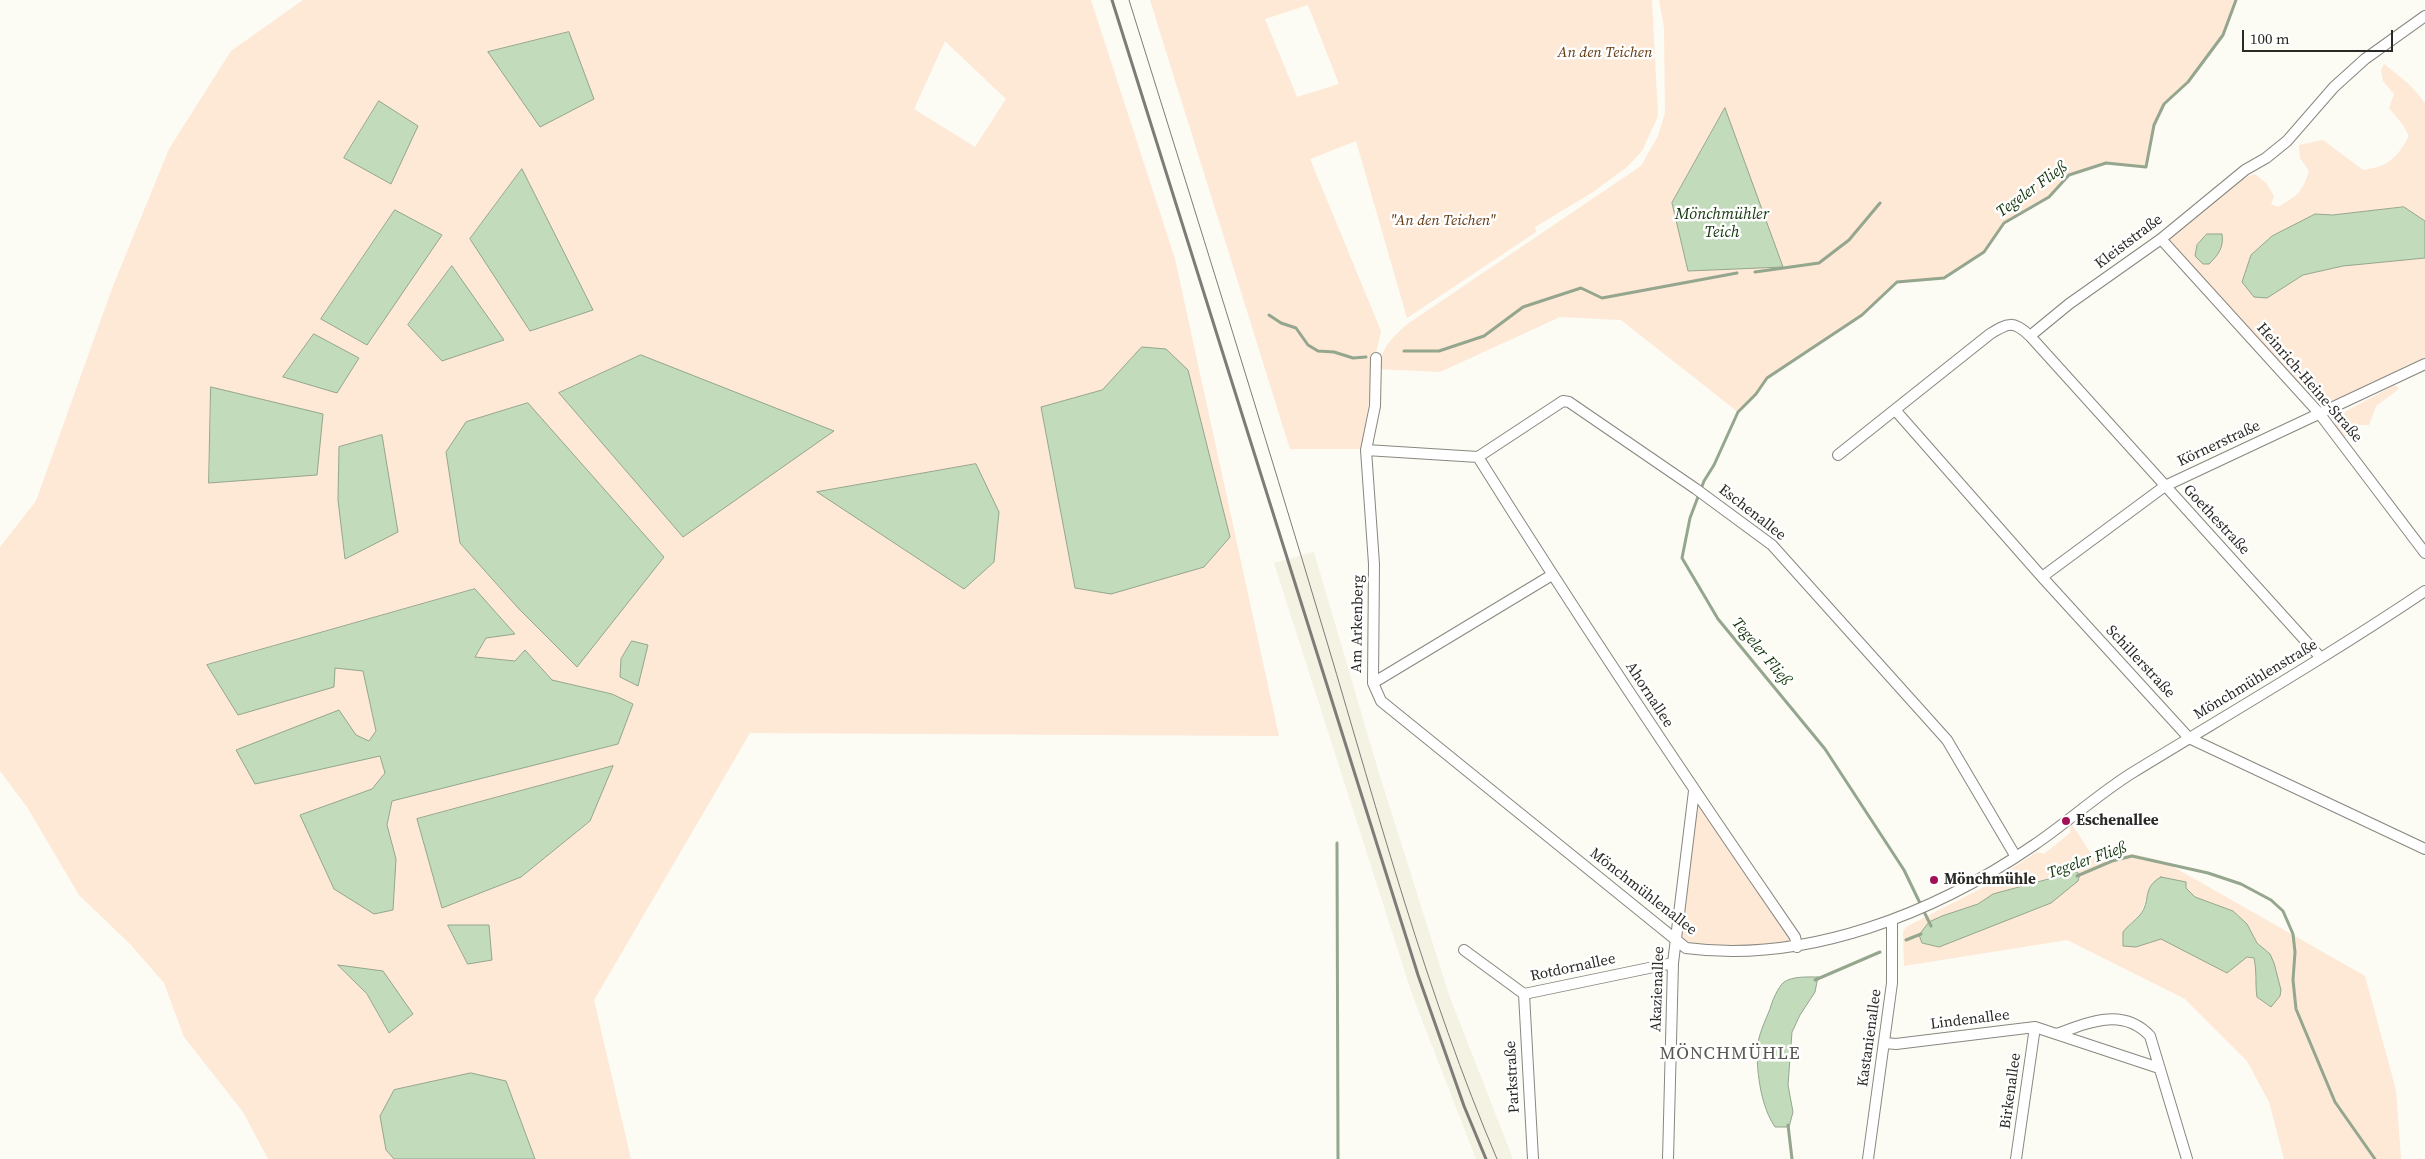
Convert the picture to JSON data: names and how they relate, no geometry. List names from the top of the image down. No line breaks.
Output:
{"streets":{"street":["Kleiststraße","Heinrich-Heine-Straße","Körnerstraße","Eschenallee","Goethestraße","Am Arkenberg","Schillerstraße","Mönchmühlenstraße","Ahornallee","Mönchmühlenallee","Rotdornallee","Akazienallee","Lindenallee","Kastanienallee","Parkstraße","Birkenallee"]},"crossings":[["Kleiststraße","Heinrich-Heine-Straße"],["Kleiststraße","Goethestraße"],["Heinrich-Heine-Straße","Körnerstraße"],["Körnerstraße","Goethestraße"],["Körnerstraße","Schillerstraße"],["Eschenallee","Ahornallee"],["Eschenallee","Mönchmühlenallee"],["Goethestraße","Mönchmühlenstraße"],["Am Arkenberg","Ahornallee"],["Am Arkenberg","Mönchmühlenallee"],["Schillerstraße","Mönchmühlenstraße"],["Mönchmühlenstraße","Mönchmühlenallee"],["Ahornallee","Mönchmühlenallee"],["Ahornallee","Akazienallee"],["Mönchmühlenallee","Akazienallee"],["Mönchmühlenallee","Kastanienallee"],["Rotdornallee","Akazienallee"],["Rotdornallee","Parkstraße"],["Lindenallee","Kastanienallee"],["Lindenallee","Birkenallee"]],"districts":["MÖNCHMÜHLE"],"water":["Tegeler Fließ","Mönchmühler Teich"],"parks":["An den Teichen","\"An den Teichen\""],"places":["Eschenallee","Mönchmühle"],"scale_bar":"100 m"}
